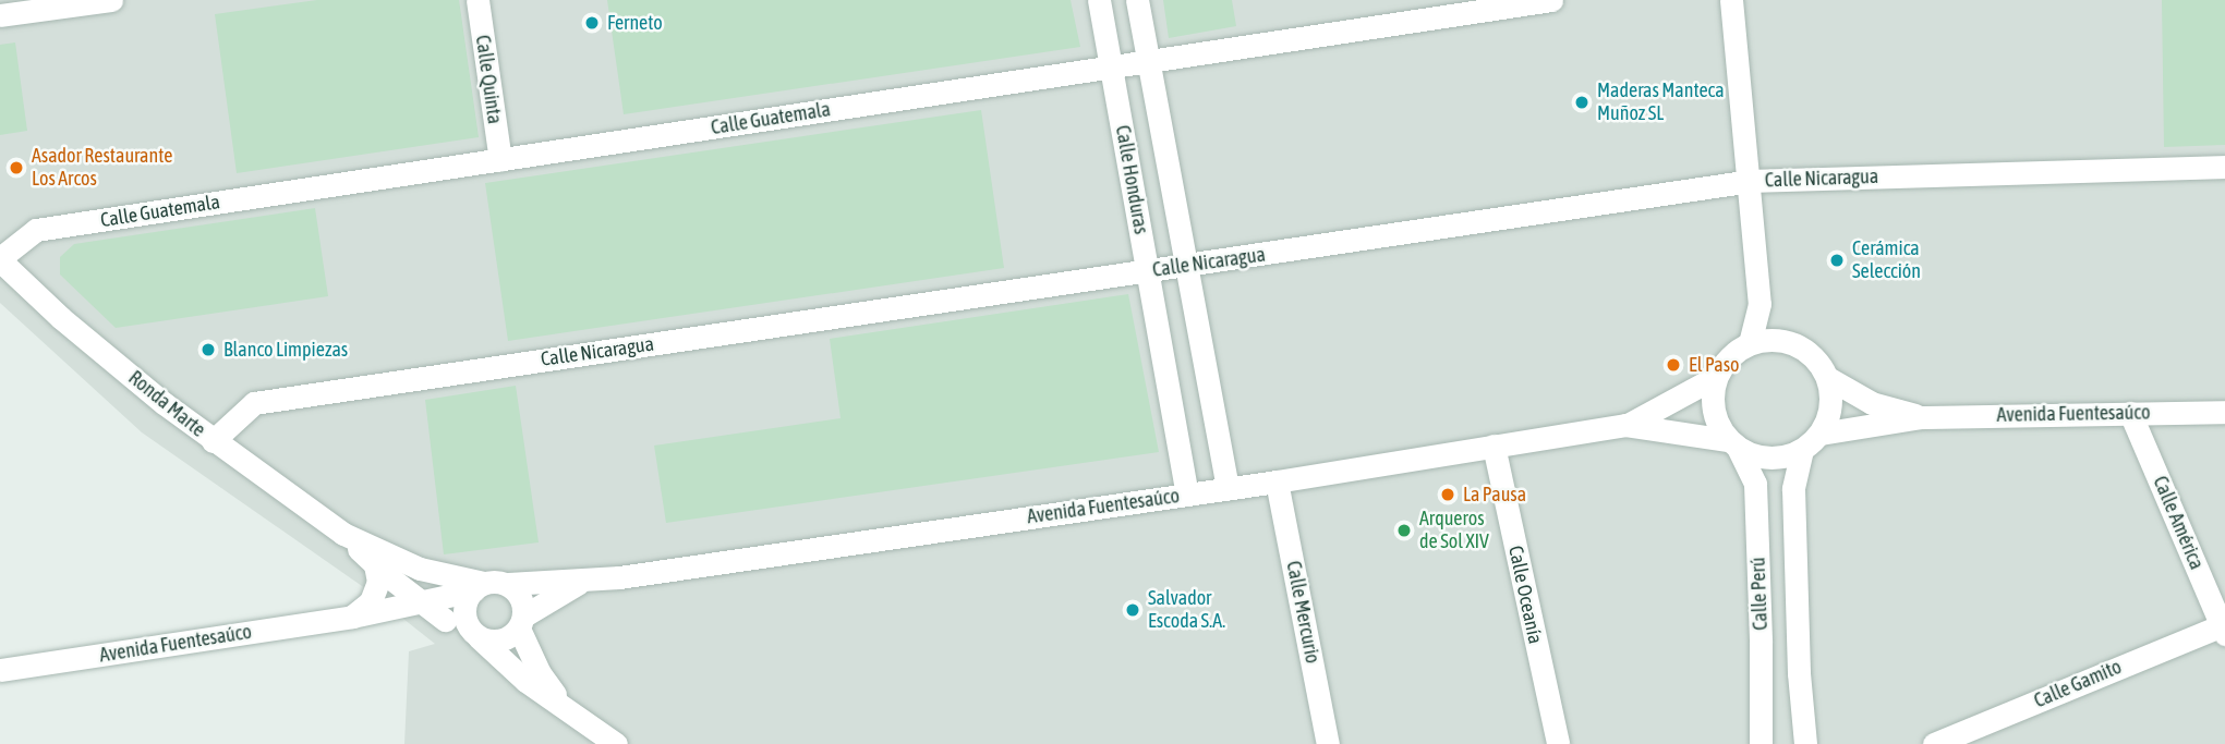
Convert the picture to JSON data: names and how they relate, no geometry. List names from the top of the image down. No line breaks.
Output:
{"streets":{"street":["Calle Quinta","Calle Guatemala","Calle Nicaragua","Calle Honduras","Ronda Marte","Avenida Fuentesaúco","Calle América","Calle Perú","Calle Oceanía","Calle Mercurio","Calle Gamito"]},"crossings":[["Calle Quinta","Calle Guatemala"],["Calle Guatemala","Calle Honduras"],["Calle Guatemala","Ronda Marte"],["Calle Nicaragua","Calle Honduras"],["Calle Nicaragua","Ronda Marte"],["Calle Honduras","Avenida Fuentesaúco"],["Ronda Marte","Avenida Fuentesaúco"],["Avenida Fuentesaúco","Calle América"],["Avenida Fuentesaúco","Calle Perú"],["Avenida Fuentesaúco","Calle Oceanía"],["Avenida Fuentesaúco","Calle Mercurio"],["Calle América","Calle Gamito"]],"places":["Ferneto","Maderas Manteca Muñoz SL","Asador Restaurante Los Arcos","Cerámica Selección","Blanco Limpiezas","El Paso","La Pausa","Arqueros de Sol XIV","Salvador Escoda S.A."]}
